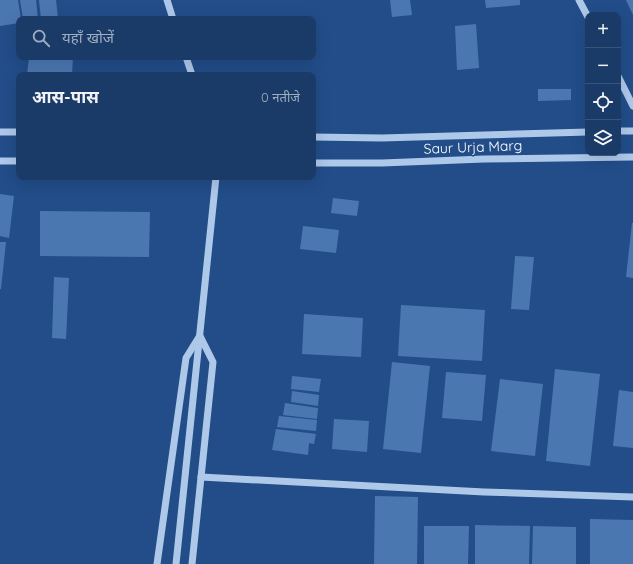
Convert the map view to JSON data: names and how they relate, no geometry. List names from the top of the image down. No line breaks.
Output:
{"streets":{"street":["Saur Urja Marg"]},"page":{"map_buttons":["+","−"],"search":"यहाँ खोजें","heading":["आस-पास","0 नतीजे"]}}
